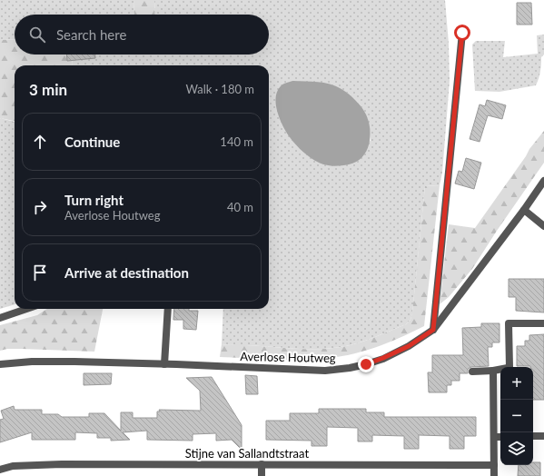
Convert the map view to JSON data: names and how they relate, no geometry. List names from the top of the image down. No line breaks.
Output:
{"streets":{"street":["Averlose Houtweg","Stijne van Sallandtstraat"]},"page":{"search":"Search here","heading":["3 min","Walk · 180 m"],"list":[["Continue","140 m"],["Turn right","Averlose Houtweg","40 m"],"Arrive at destination"],"map_buttons":["+","−"]}}
